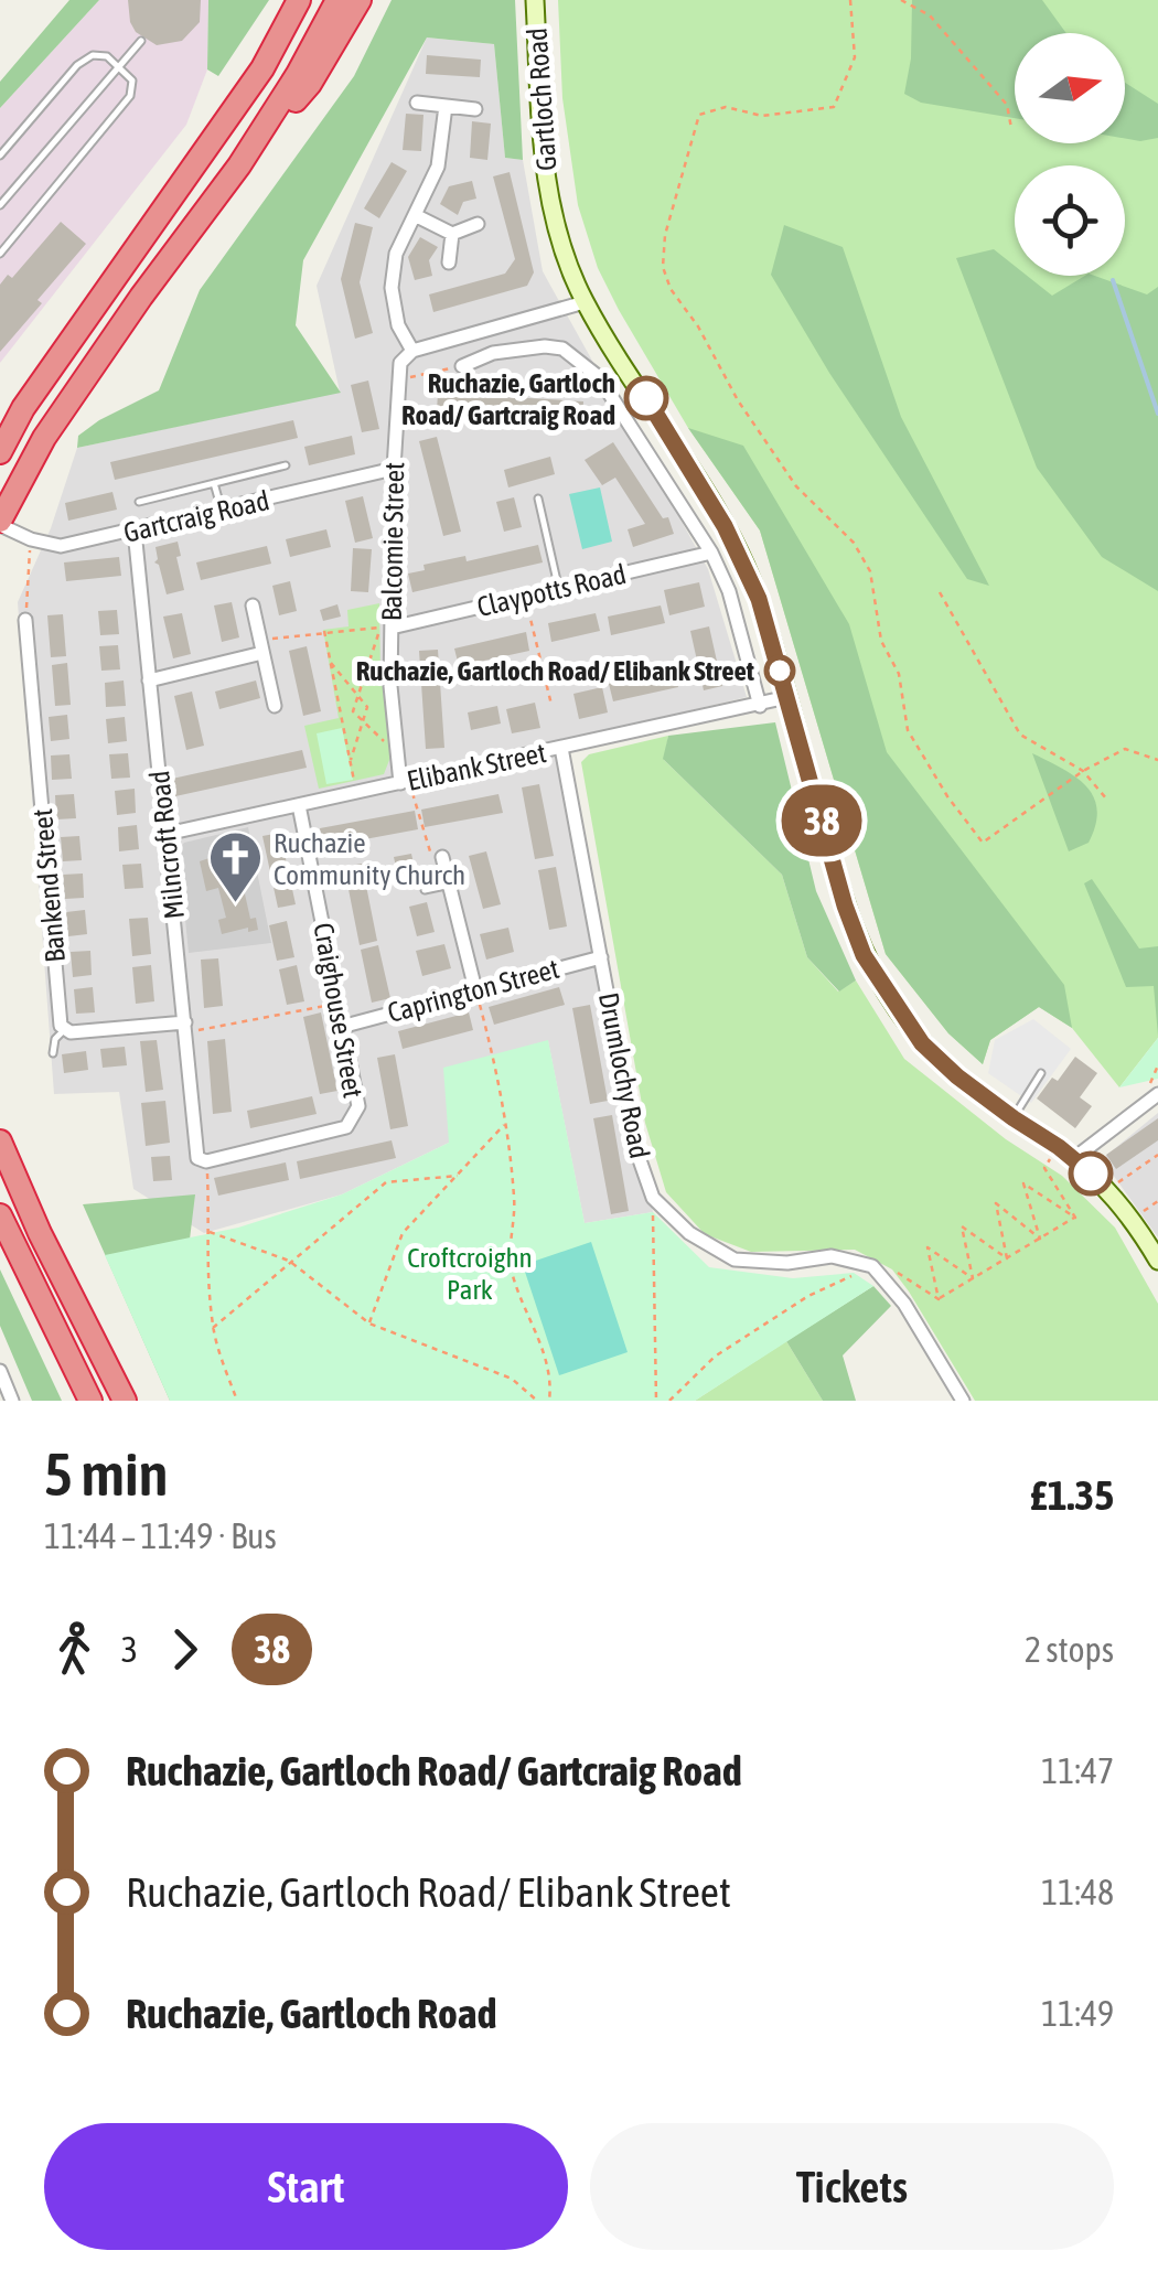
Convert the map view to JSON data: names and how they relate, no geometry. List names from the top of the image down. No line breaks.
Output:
{"streets":{"main road":["Gartloch Road"],"street":["Gartcraig Road","Balcomie Street","Claypotts Road","Elibank Street","Milncroft Road","Bankend Street","Caprington Street","Craighouse Street","Drumlochy Road"]},"crossings":[["Gartloch Road","Elibank Street"],["Gartcraig Road","Balcomie Street"],["Gartcraig Road","Milncroft Road"],["Balcomie Street","Claypotts Road"],["Balcomie Street","Elibank Street"],["Elibank Street","Milncroft Road"],["Elibank Street","Craighouse Street"],["Elibank Street","Drumlochy Road"],["Milncroft Road","Craighouse Street"],["Caprington Street","Craighouse Street"],["Caprington Street","Drumlochy Road"]],"parks":["Croftcroighn Park"],"places":{"other":["Ruchazie, Gartloch Road/ Gartcraig Road","Ruchazie, Gartloch Road/ Elibank Street"],"church":["Ruchazie Community Church"]},"lines":["bus line 38"],"north":"right","page":{"on_map":"38","heading":["5 min","11:44 – 11:49 · Bus","£1.35"],"legs":["3","38","2 stops"],"list":[{"name":"Ruchazie, Gartloch Road/ Gartcraig Road","value":"11:47"},{"name":"Ruchazie, Gartloch Road/ Elibank Street","value":"11:48"},{"name":"Ruchazie, Gartloch Road","value":"11:49"}],"buttons":["Start","Tickets"]}}
